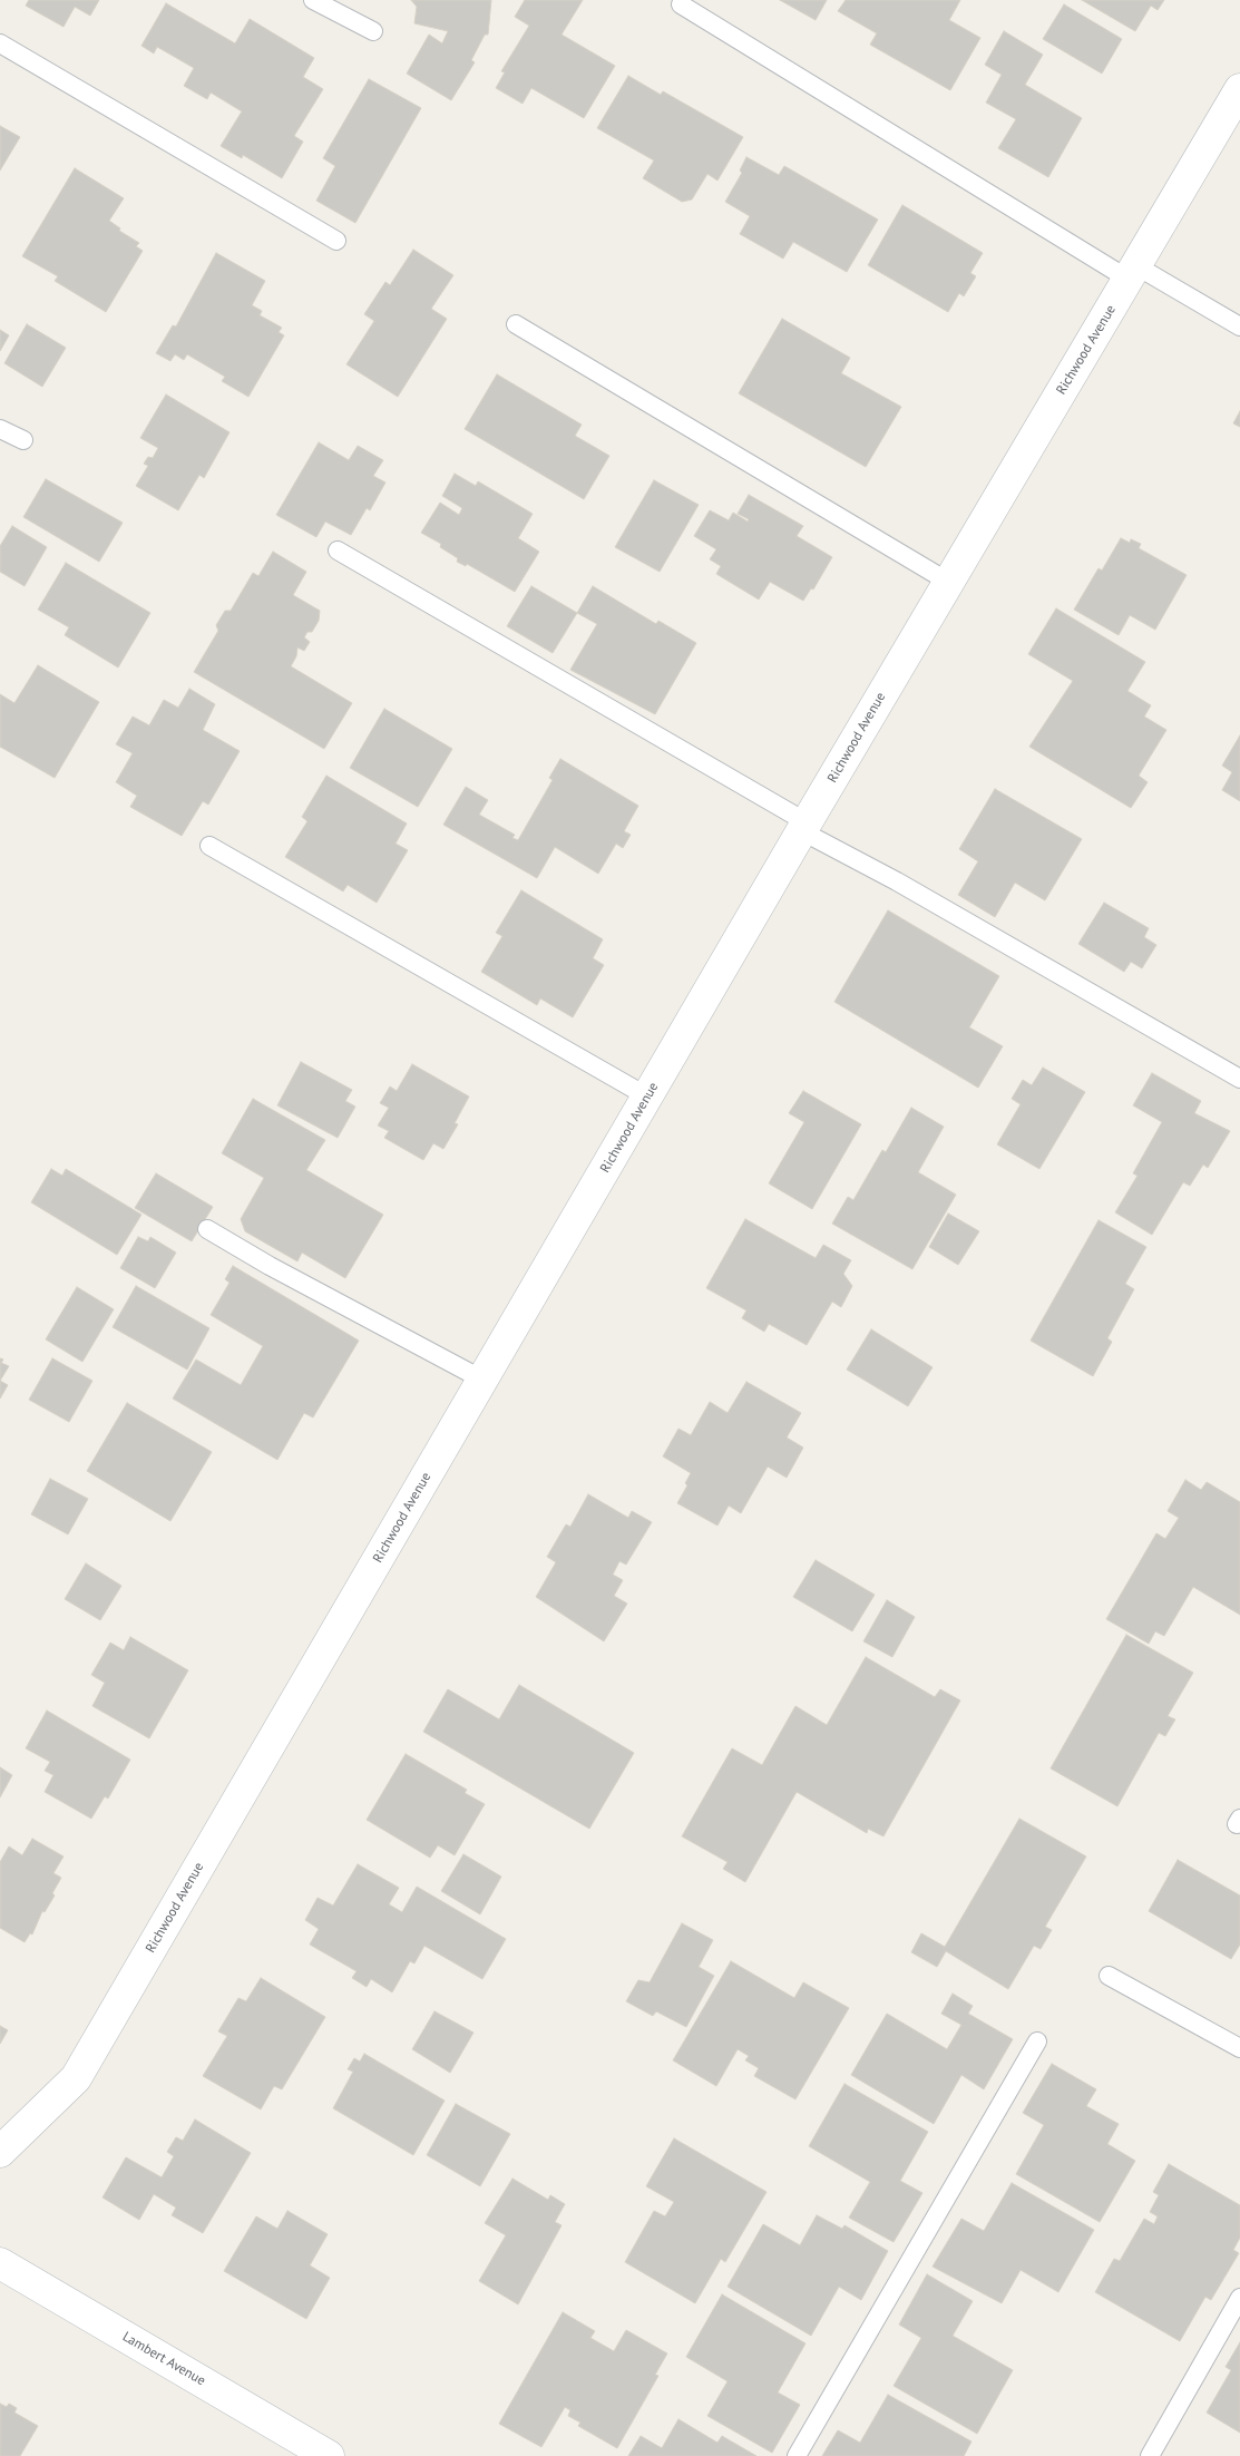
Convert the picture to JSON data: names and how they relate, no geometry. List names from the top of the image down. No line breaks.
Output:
{"streets":{"street":["Richwood Avenue","Lambert Avenue"]}}
